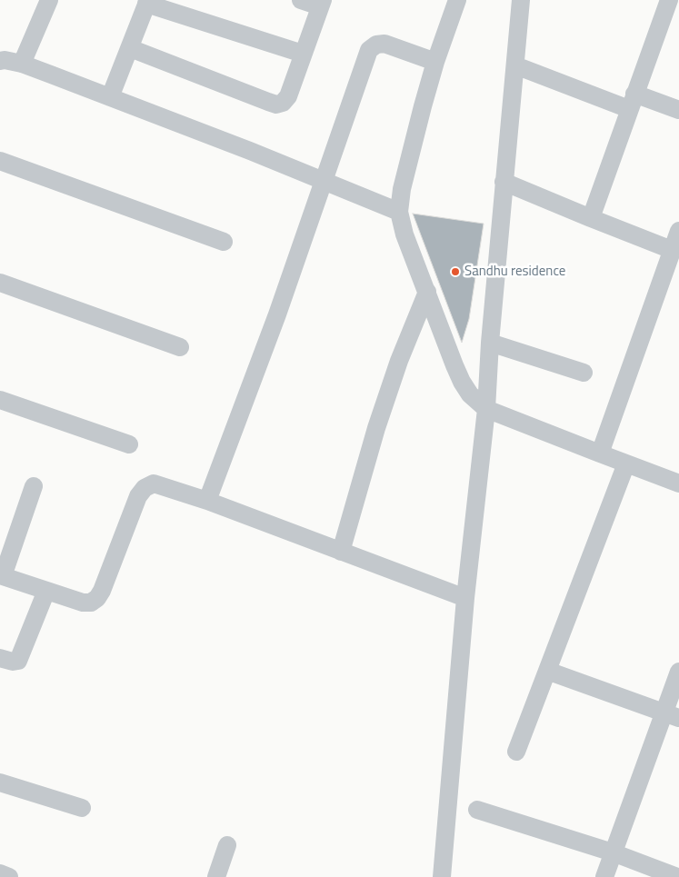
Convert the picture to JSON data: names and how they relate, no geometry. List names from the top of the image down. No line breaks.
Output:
{"places":["Sandhu residence"]}
